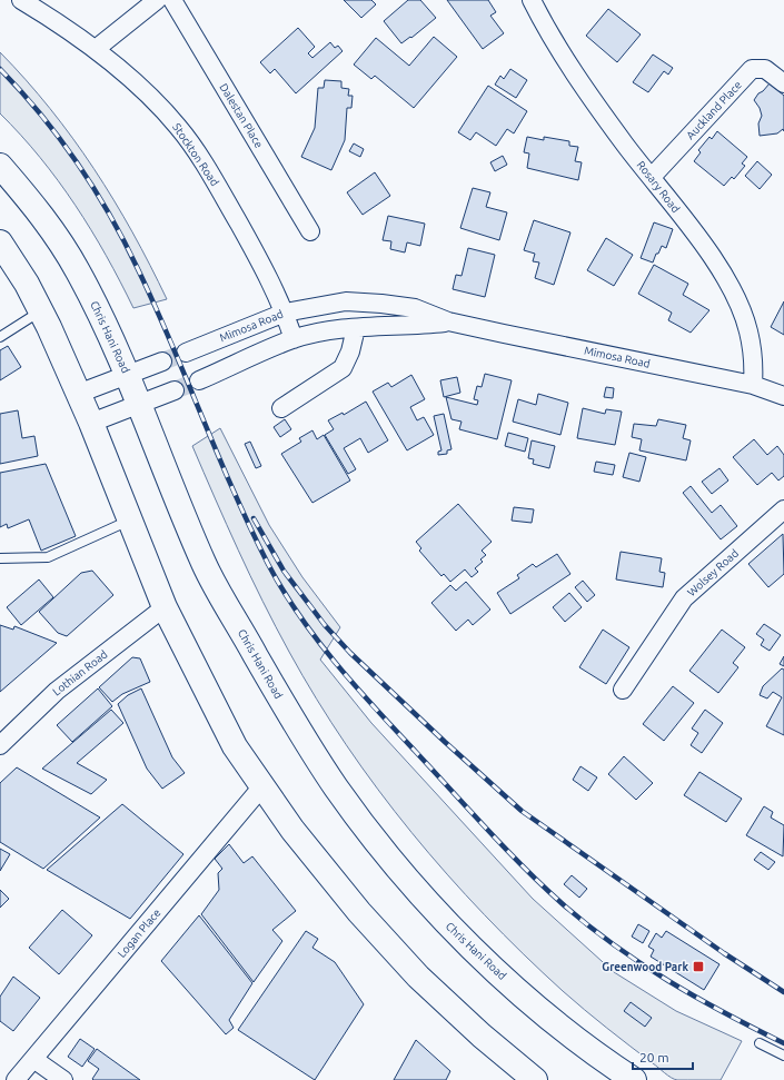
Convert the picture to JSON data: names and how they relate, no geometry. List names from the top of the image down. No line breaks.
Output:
{"streets":{"main road":["Chris Hani Road"],"street":["Auckland Place","Dalestan Place","Stockton Road","Rosary Road","Mimosa Road","Wolsey Road","Lothian Road","Logan Place"]},"crossings":[["Auckland Place","Rosary Road"],["Stockton Road","Mimosa Road"],["Rosary Road","Mimosa Road"]],"places":{"transit":["Greenwood Park"]},"scale_bar":"20 m"}
